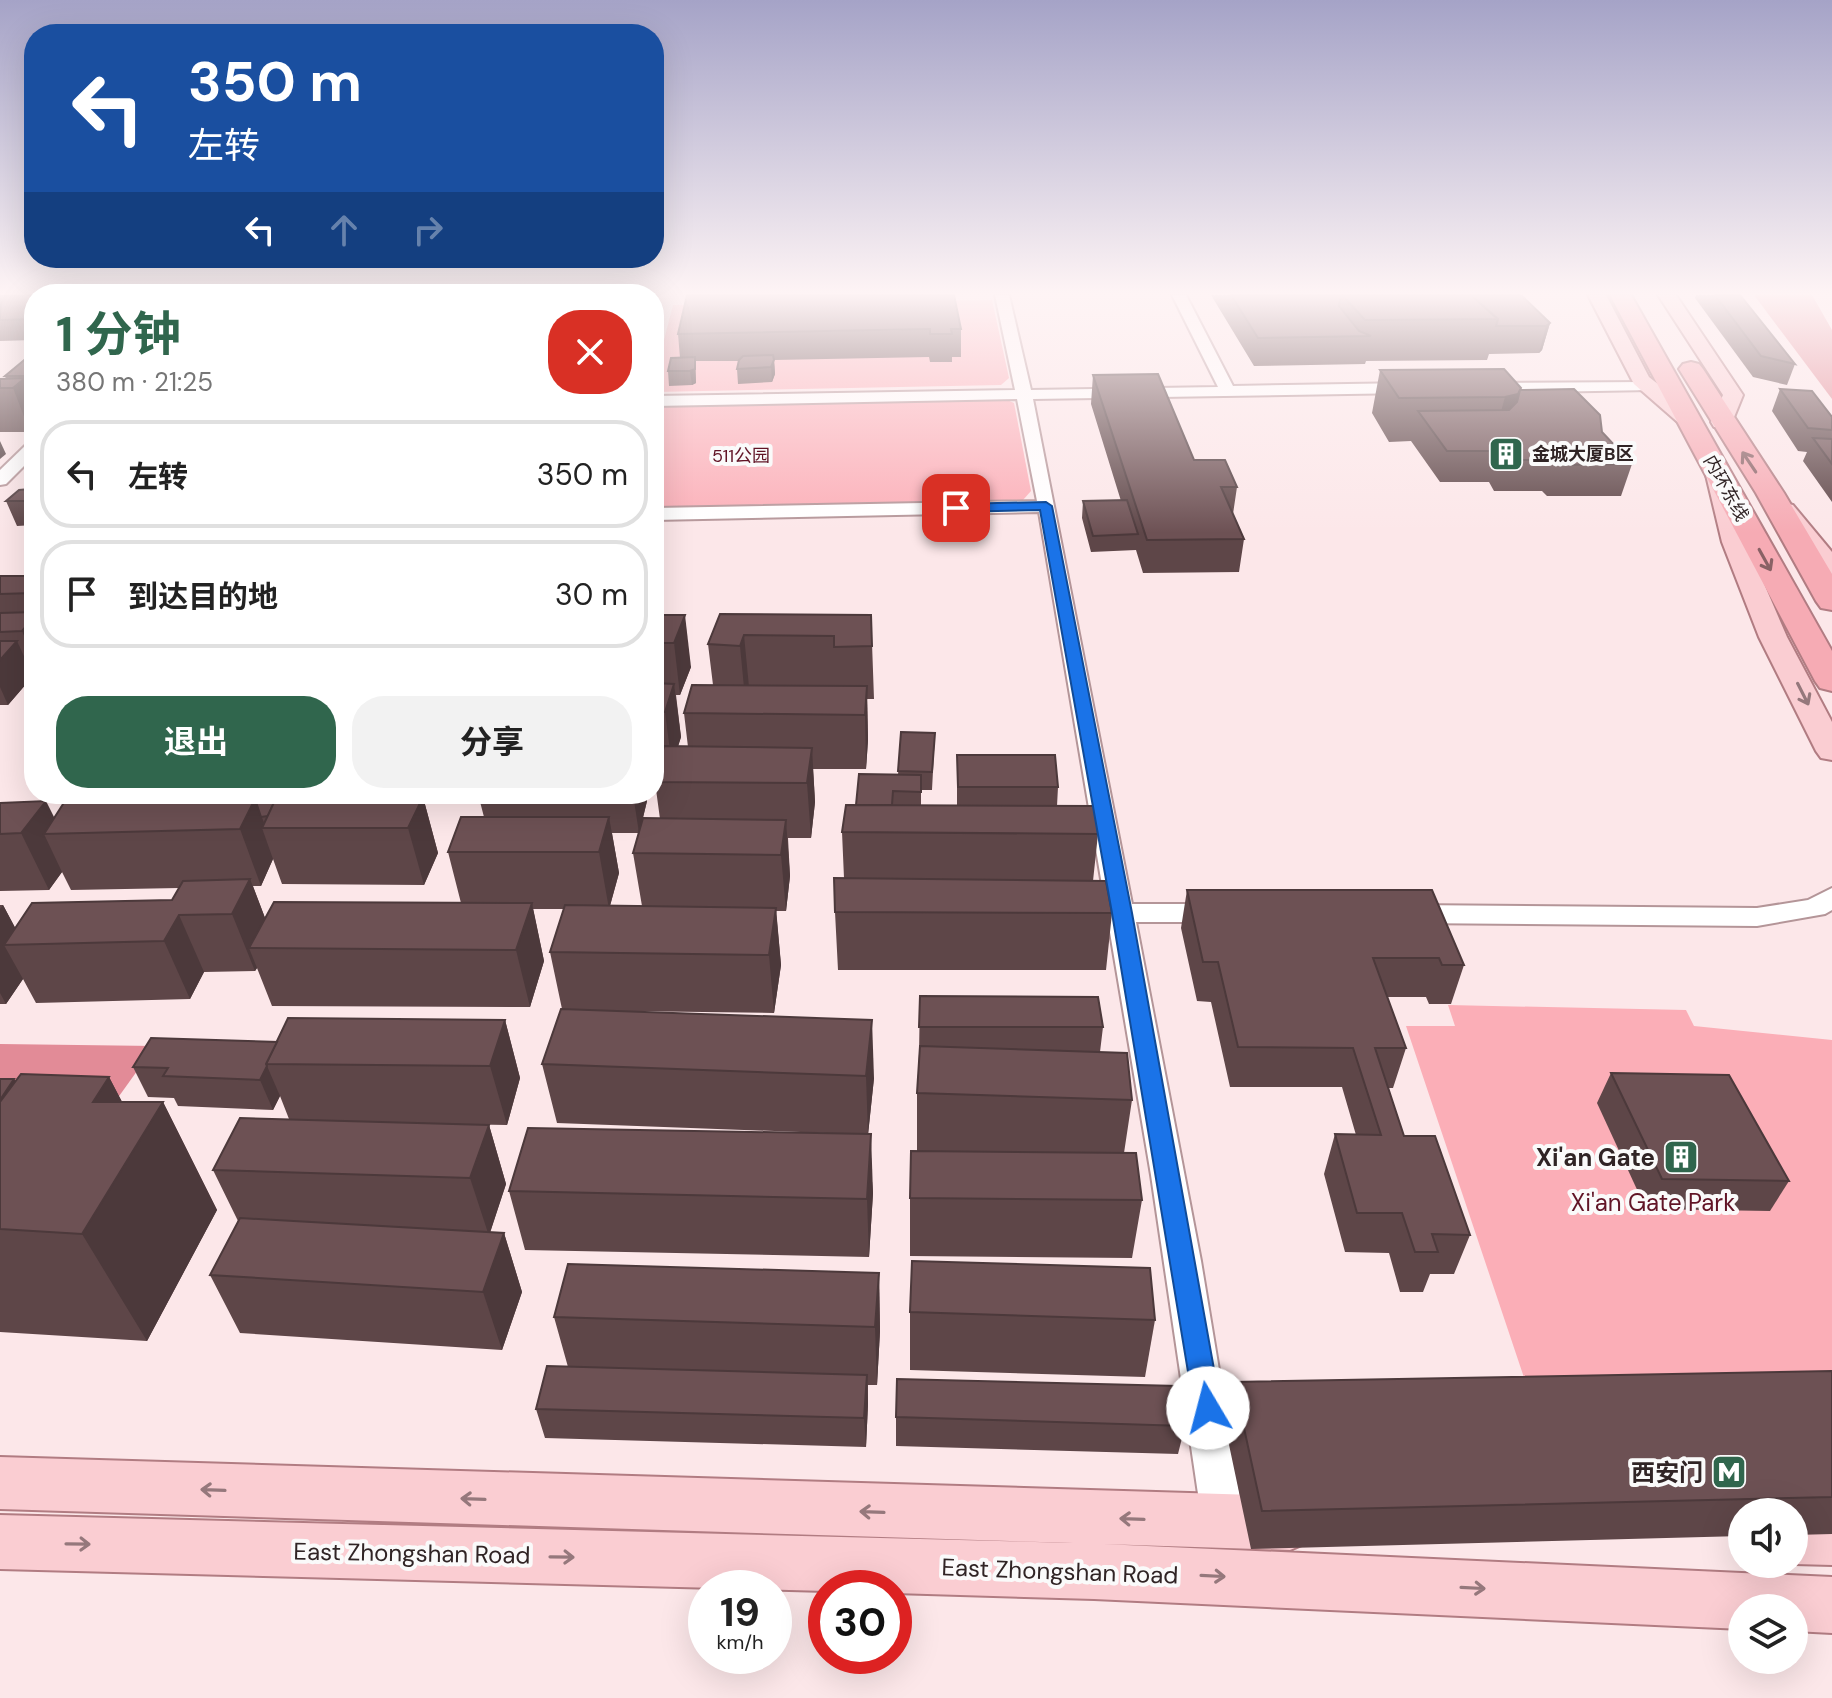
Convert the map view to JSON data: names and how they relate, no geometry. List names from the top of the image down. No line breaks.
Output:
{"streets":{"highway":["内环东线"],"main road":["East Zhongshan Road"]},"parks":["511公园","Xi'an Gate Park"],"places":{"building":["金城大厦B区","Xi'an Gate"],"metro station":["西安门"]},"page":{"turn":["350 m","左转"],"heading":["1 分钟","380 m · 21:25"],"list":[{"name":"左转","value":"350 m"},{"name":"到达目的地","value":"30 m"}],"buttons":["退出","分享"],"speed":"19 km/h","limit":"30"}}
